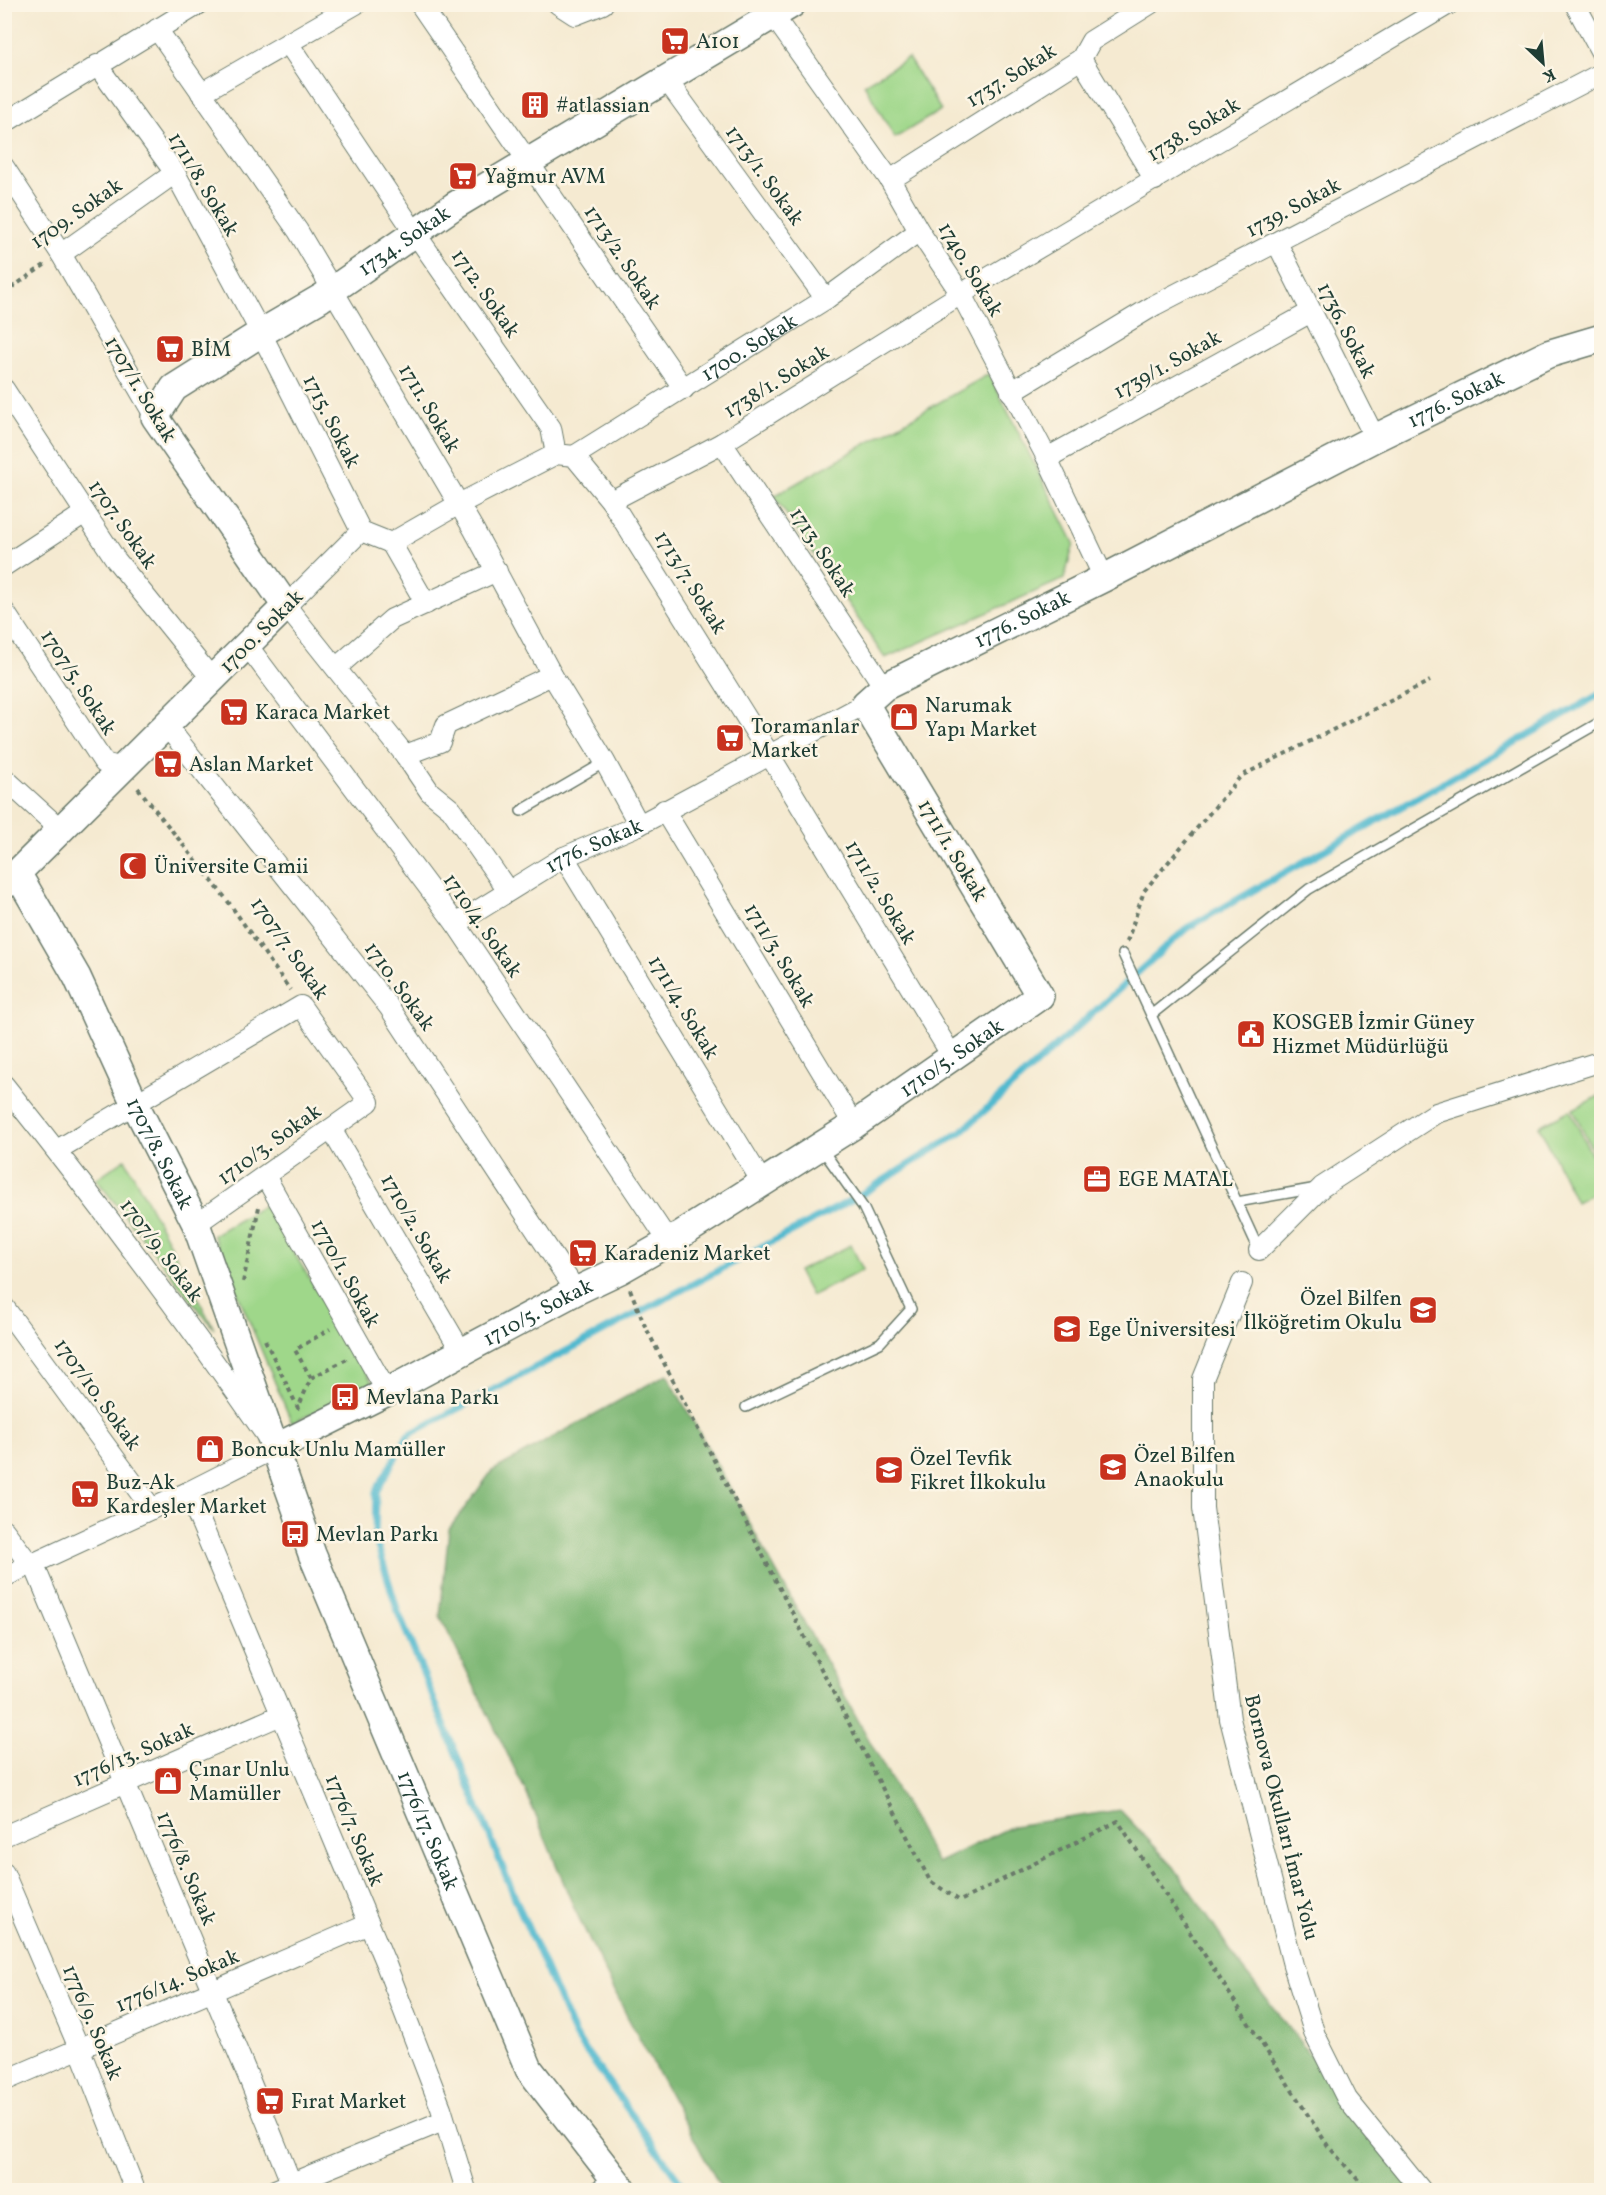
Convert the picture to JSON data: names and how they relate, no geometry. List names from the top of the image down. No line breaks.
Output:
{"streets":{"street":["1737. Sokak","1738. Sokak","1713/1. Sokak","1711/8. Sokak","1739. Sokak","1709. Sokak","1734. Sokak","1713/2. Sokak","1740. Sokak","1712. Sokak","1736. Sokak","1700. Sokak","1739/1. Sokak","1738/1. Sokak","1707/1. Sokak","1776. Sokak","1711. Sokak","1715. Sokak","1707. Sokak","1713. Sokak","1713/7. Sokak","1707/5. Sokak","1711/1. Sokak","1711/2. Sokak","1710/4. Sokak","1707/7. Sokak","1711/3. Sokak","1710. Sokak","1711/4. Sokak","1710/5. Sokak","1710/3. Sokak","1707/8. Sokak","1710/2. Sokak","1707/9. Sokak","1770/1. Sokak","1707/10. Sokak","1776/13. Sokak","Bornova Okulları İmar Yolu","1776/7. Sokak","1776/17. Sokak","1776/8. Sokak","1776/14. Sokak","1776/9. Sokak"]},"crossings":[["1737. Sokak","1740. Sokak"],["1738. Sokak","1740. Sokak"],["1738. Sokak","1738/1. Sokak"],["1713/1. Sokak","1734. Sokak"],["1713/1. Sokak","1700. Sokak"],["1711/8. Sokak","1709. Sokak"],["1711/8. Sokak","1734. Sokak"],["1711/8. Sokak","1715. Sokak"],["1739. Sokak","1740. Sokak"],["1739. Sokak","1736. Sokak"],["1709. Sokak","1707/1. Sokak"],["1734. Sokak","1713/2. Sokak"],["1734. Sokak","1740. Sokak"],["1734. Sokak","1712. Sokak"],["1734. Sokak","1707/1. Sokak"],["1734. Sokak","1711. Sokak"],["1734. Sokak","1715. Sokak"],["1713/2. Sokak","1700. Sokak"],["1740. Sokak","1700. Sokak"],["1740. Sokak","1739/1. Sokak"],["1740. Sokak","1738/1. Sokak"],["1740. Sokak","1776. Sokak"],["1712. Sokak","1700. Sokak"],["1712. Sokak","1713/7. Sokak"],["1736. Sokak","1739/1. Sokak"],["1736. Sokak","1776. Sokak"],["1700. Sokak","1707/1. Sokak"],["1700. Sokak","1711. Sokak"],["1700. Sokak","1715. Sokak"],["1700. Sokak","1707. Sokak"],["1700. Sokak","1713/7. Sokak"],["1700. Sokak","1707/5. Sokak"],["1700. Sokak","1710/4. Sokak"],["1700. Sokak","1707/7. Sokak"],["1700. Sokak","1710. Sokak"],["1700. Sokak","1707/8. Sokak"],["1738/1. Sokak","1713. Sokak"],["1738/1. Sokak","1713/7. Sokak"],["1776. Sokak","1711. Sokak"],["1776. Sokak","1713. Sokak"],["1776. Sokak","1713/7. Sokak"],["1776. Sokak","1711/1. Sokak"],["1776. Sokak","1711/2. Sokak"],["1776. Sokak","1710/4. Sokak"],["1776. Sokak","1711/3. Sokak"],["1776. Sokak","1711/4. Sokak"],["1713. Sokak","1711/1. Sokak"],["1713/7. Sokak","1711/2. Sokak"],["1707/5. Sokak","1707/7. Sokak"],["1711/1. Sokak","1710/5. Sokak"],["1711/2. Sokak","1710/5. Sokak"],["1710/4. Sokak","1710/5. Sokak"],["1707/7. Sokak","1710/3. Sokak"],["1711/3. Sokak","1710/5. Sokak"],["1710. Sokak","1710/5. Sokak"],["1711/4. Sokak","1710/5. Sokak"],["1710/5. Sokak","1707/8. Sokak"],["1710/5. Sokak","1710/2. Sokak"],["1710/5. Sokak","1707/9. Sokak"],["1710/5. Sokak","1770/1. Sokak"],["1710/5. Sokak","1707/10. Sokak"],["1710/5. Sokak","1776/7. Sokak"],["1710/5. Sokak","1776/17. Sokak"],["1710/5. Sokak","1776/8. Sokak"],["1710/3. Sokak","1707/8. Sokak"],["1710/3. Sokak","1710/2. Sokak"],["1710/3. Sokak","1770/1. Sokak"],["1707/8. Sokak","1707/9. Sokak"],["1707/8. Sokak","1776/17. Sokak"],["1707/9. Sokak","1776/17. Sokak"],["1776/13. Sokak","1776/7. Sokak"],["1776/13. Sokak","1776/8. Sokak"],["1776/7. Sokak","1776/14. Sokak"],["1776/8. Sokak","1776/14. Sokak"],["1776/14. Sokak","1776/9. Sokak"]],"places":{"supermarket":["A101","Yağmur AVM","BİM","Karaca Market","Toramanlar Market","Aslan Market","Karadeniz Market","Buz-Ak Kardeşler Market","Fırat Market"],"building":["#atlassian"],"shop":["Narumak Yapı Market","Boncuk Unlu Mamüller","Çınar Unlu Mamüller"],"mosque":["Üniversite Camii"],"public building":["KOSGEB İzmir Güney Hizmet Müdürlüğü"],"office":["EGE MATAL"],"school or university":["Özel Bilfen İlköğretim Okulu","Ege Üniversitesi","Özel Bilfen Anaokulu","Özel Tevfik Fikret İlkokulu"],"bus stop":["Mevlana Parkı","Mevlan Parkı"]},"north":"bottom right"}
